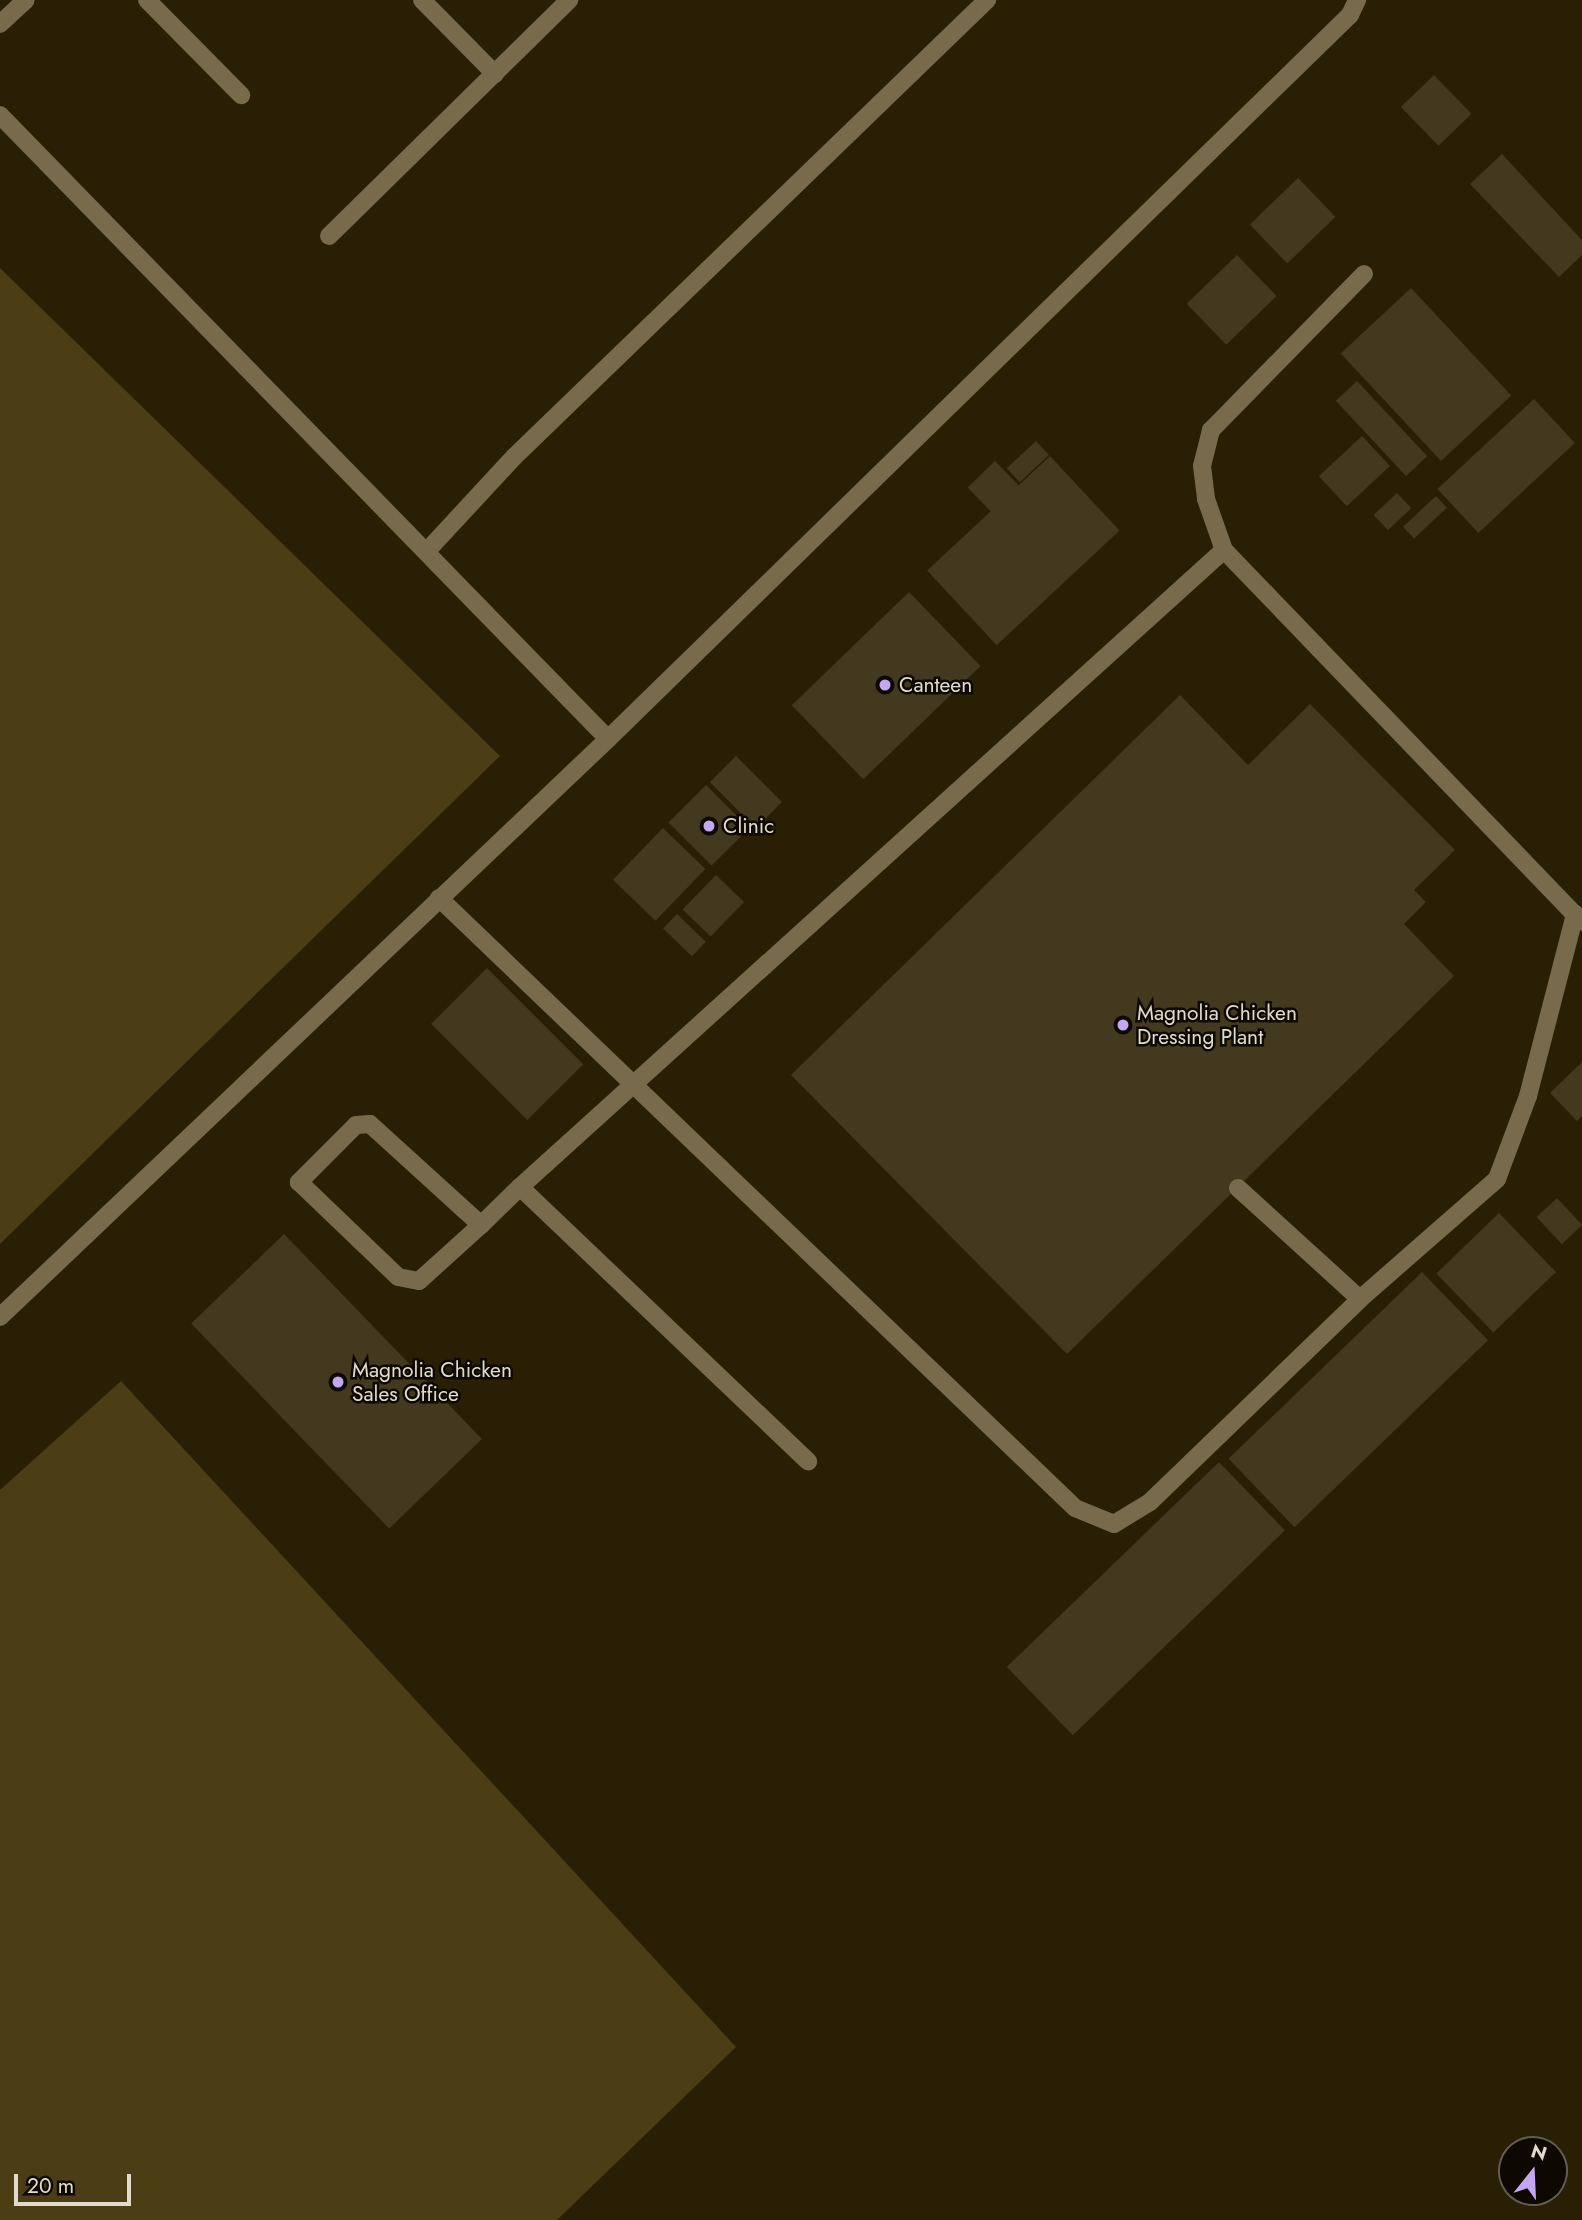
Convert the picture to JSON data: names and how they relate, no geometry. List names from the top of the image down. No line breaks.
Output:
{"places":["Canteen","Clinic","Magnolia Chicken Dressing Plant","Magnolia Chicken Sales Office"],"scale_bar":"20 m","north":"top"}
